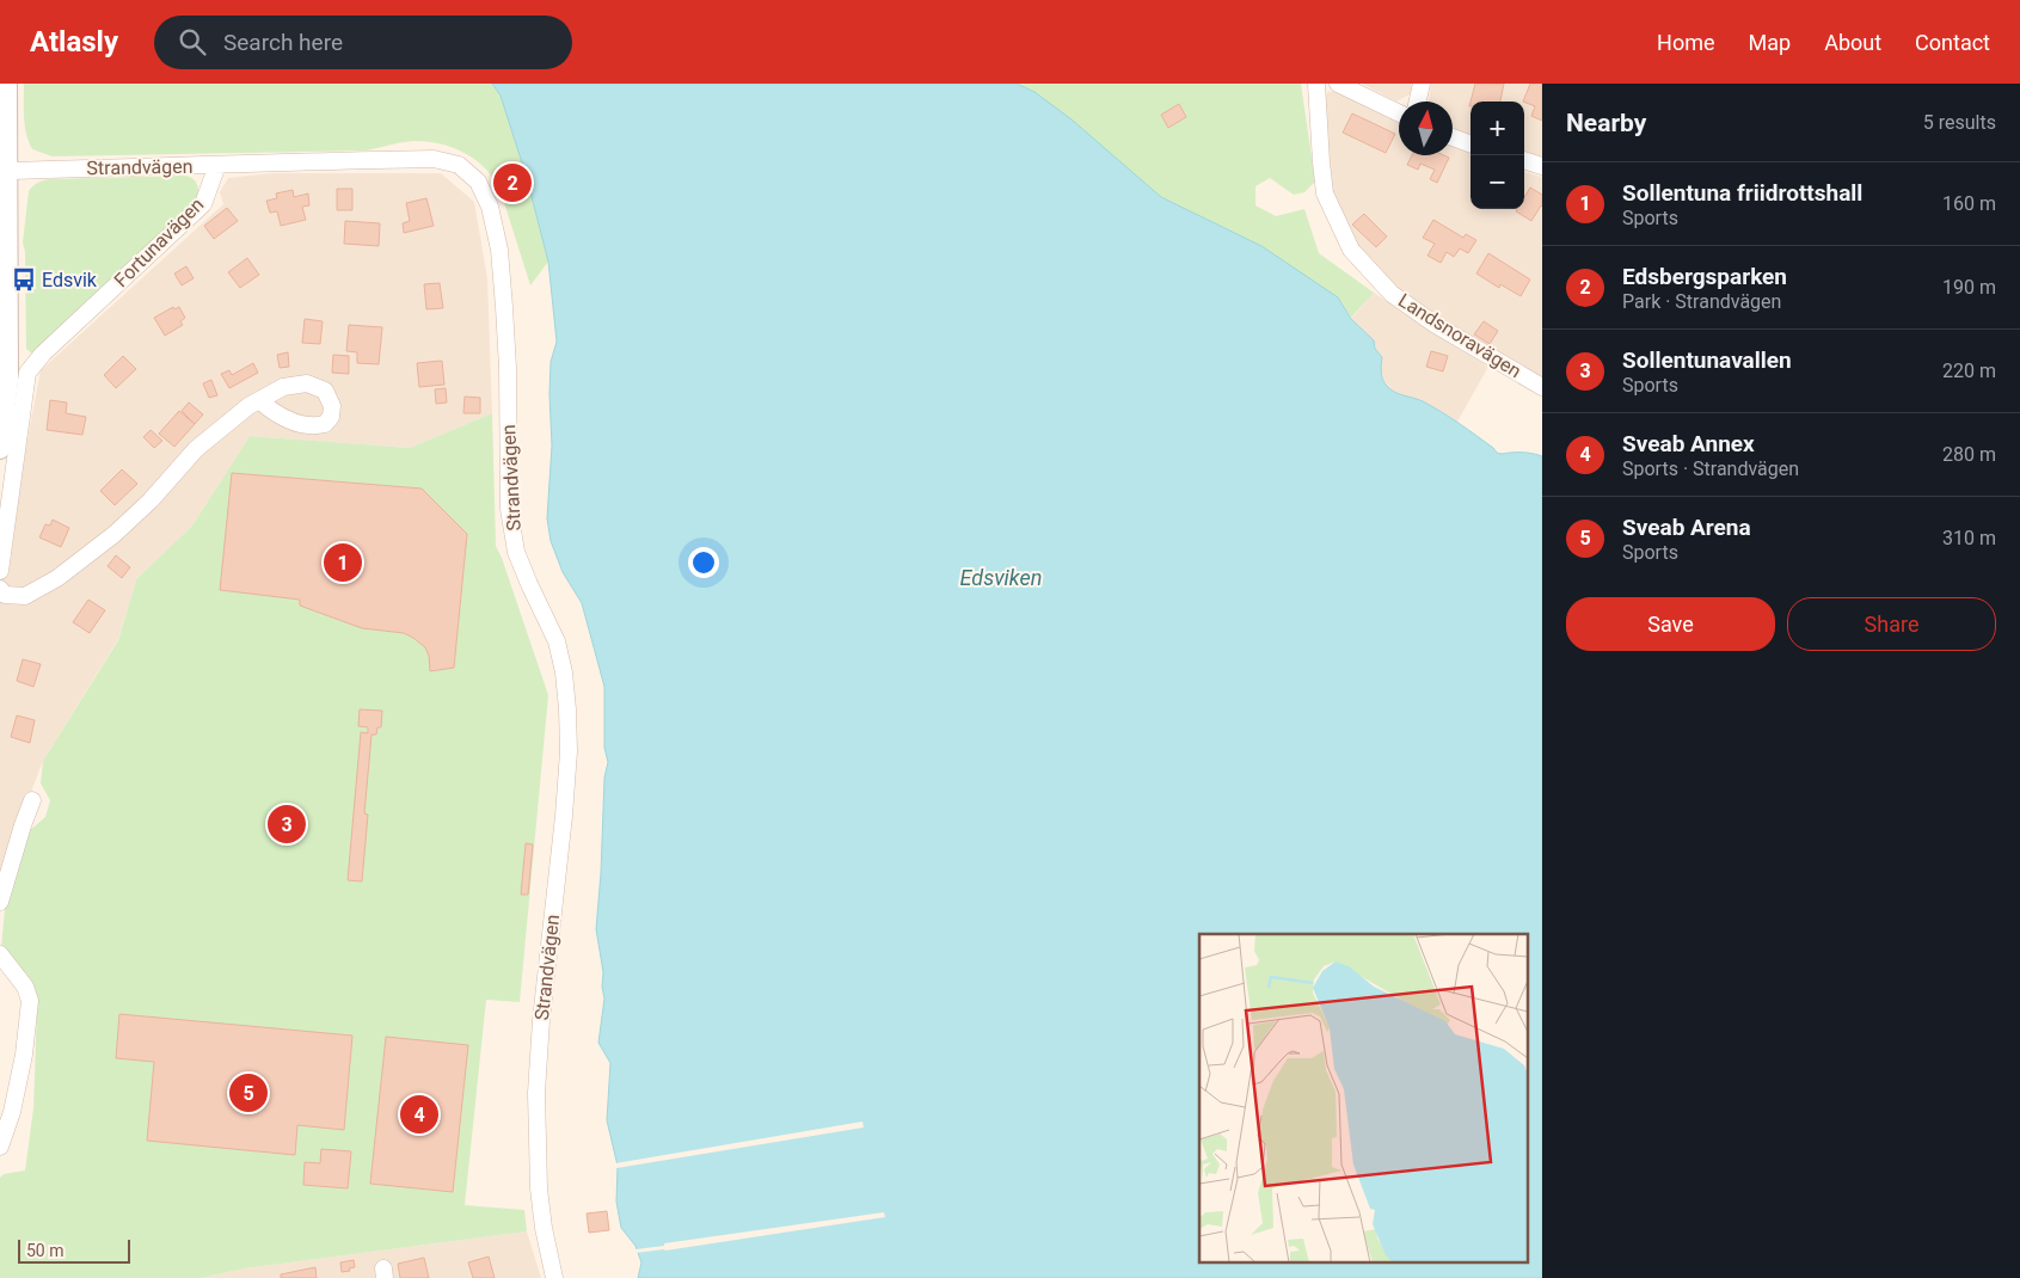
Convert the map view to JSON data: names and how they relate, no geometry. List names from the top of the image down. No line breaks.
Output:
{"streets":{"street":["Strandvägen","Fortunavägen","Landsnoravägen"]},"crossings":[["Strandvägen","Fortunavägen"]],"water":["Edsviken"],"places":{"bus stop":["Edsvik"]},"scale_bar":"50 m","north":"top","page":{"header":"Atlasly","search":"Search here","nav":["Home","Map","About","Contact"],"heading":["Nearby","5 results"],"map_buttons":["+","−"],"pins":["2","1","3","5","4"],"list":[{"mark":"1","name":"Sollentuna friidrottshall","note":"Sports","value":"160 m"},{"mark":"2","name":"Edsbergsparken","note":"Park · Strandvägen","value":"190 m"},{"mark":"3","name":"Sollentunavallen","note":"Sports","value":"220 m"},{"mark":"4","name":"Sveab Annex","note":"Sports · Strandvägen","value":"280 m"},{"mark":"5","name":"Sveab Arena","note":"Sports","value":"310 m"}],"buttons":["Save","Share"],"scale":"50 m"}}
